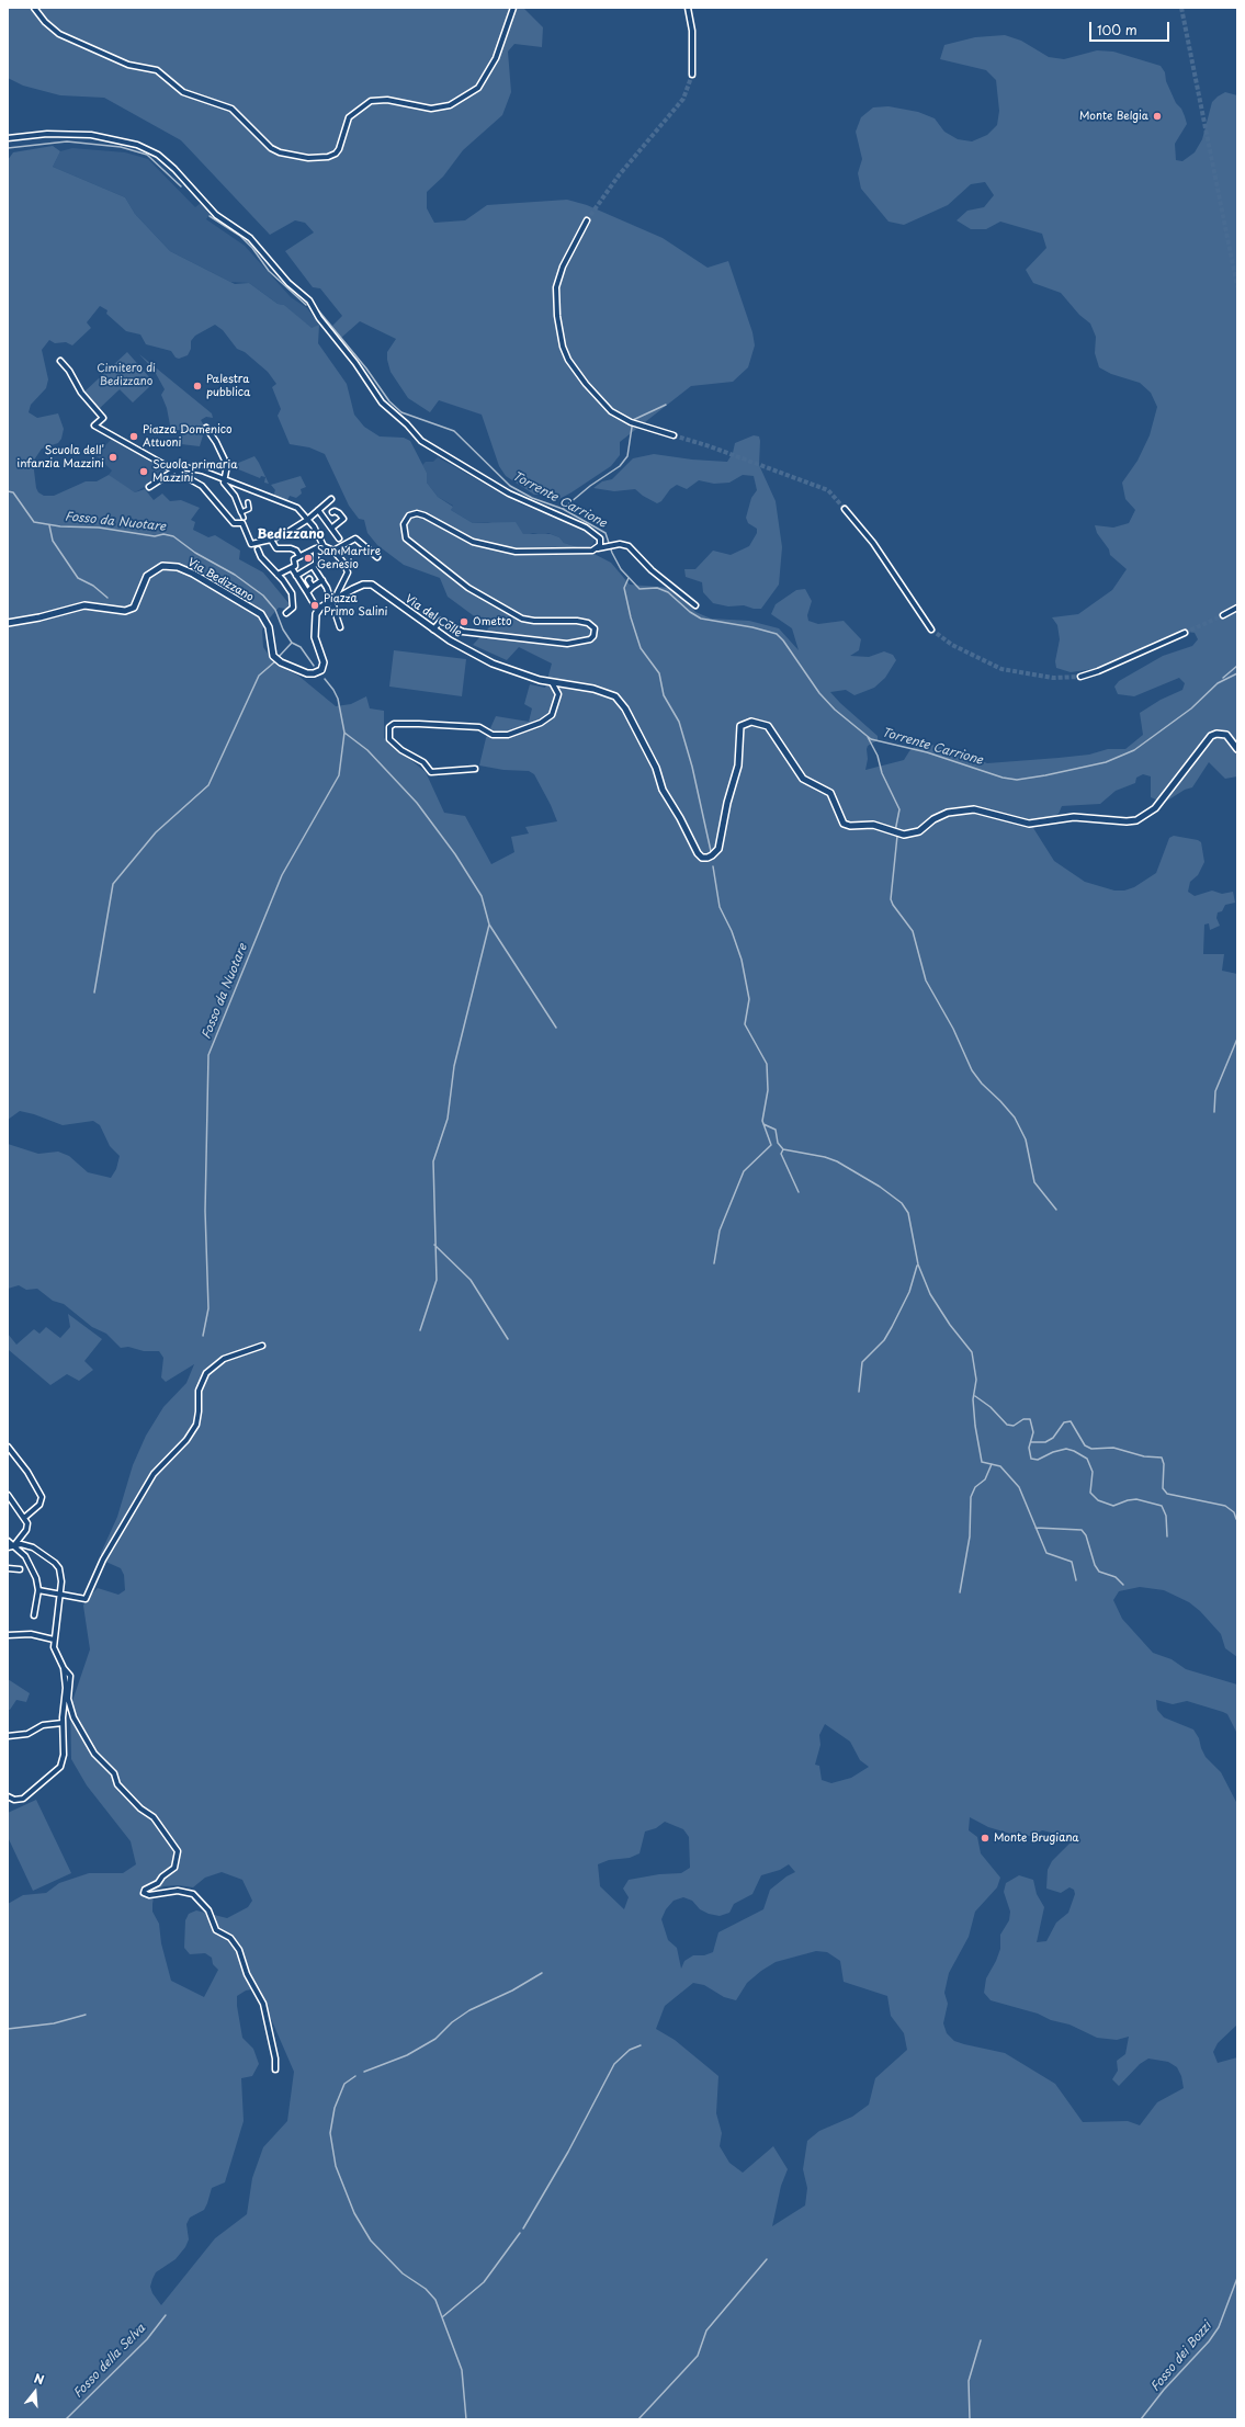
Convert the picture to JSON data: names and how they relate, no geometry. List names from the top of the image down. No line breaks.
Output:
{"streets":{"street":["Via Bedizzano","Via del Colle"]},"crossings":[["Via Bedizzano","Via del Colle"]],"districts":["Bedizzano"],"water":["Torrente Carrione","Fosso da Nuotare","Fosso dei Bozzi","Fosso della Selva"],"parks":["Cimitero di Bedizzano"],"places":["Monte Belgia","Palestra pubblica","Piazza Domenico Attuoni","Scuola dell' infanzia Mazzini","Scuola primaria Mazzini","San Martire Genesio","Piazza Primo Salini","Ometto","Monte Brugiana"],"scale_bar":"100 m","north":"top"}
